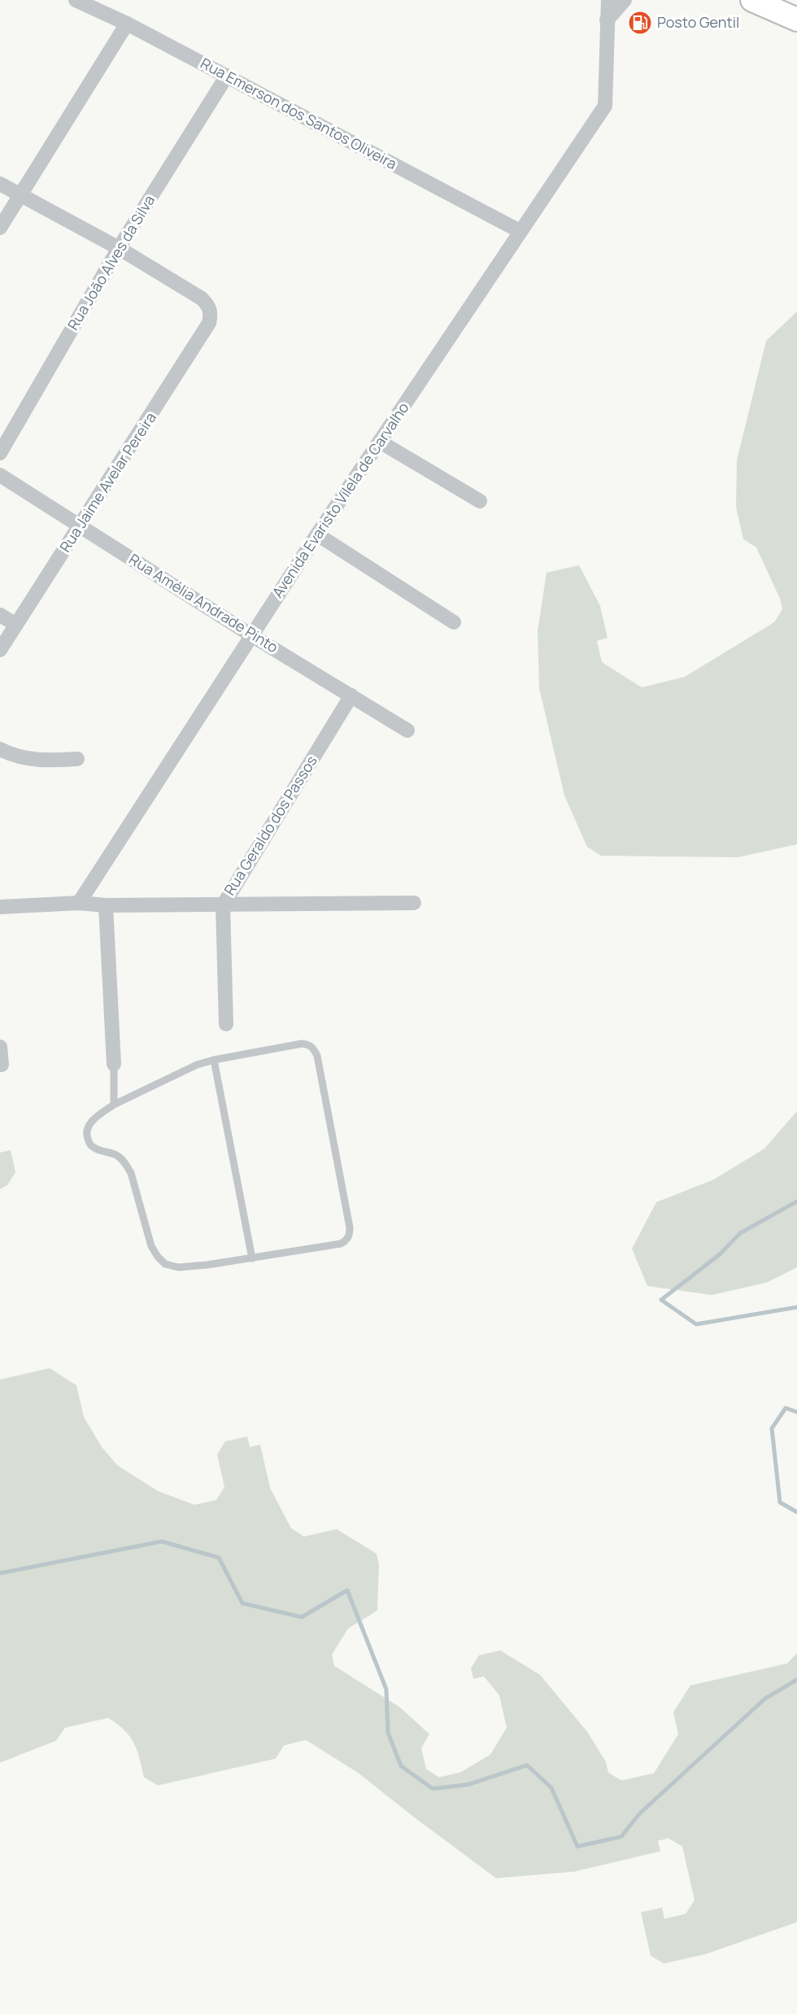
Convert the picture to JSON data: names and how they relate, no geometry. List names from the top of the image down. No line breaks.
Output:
{"streets":{"street":["Rua Emerson dos Santos Oliveira","Rua João Alves da Silva","Rua Jaime Avelar Pereira","Avenida Evaristo Vilela de Carvalho","Rua Amélia Andrade Pinto","Rua Geraldo dos Passos"]},"crossings":[["Rua Emerson dos Santos Oliveira","Rua João Alves da Silva"],["Rua Emerson dos Santos Oliveira","Avenida Evaristo Vilela de Carvalho"],["Rua João Alves da Silva","Rua Jaime Avelar Pereira"],["Rua Jaime Avelar Pereira","Rua Amélia Andrade Pinto"],["Avenida Evaristo Vilela de Carvalho","Rua Amélia Andrade Pinto"],["Rua Amélia Andrade Pinto","Rua Geraldo dos Passos"]],"places":{"fuel station":["Posto Gentil"]}}
